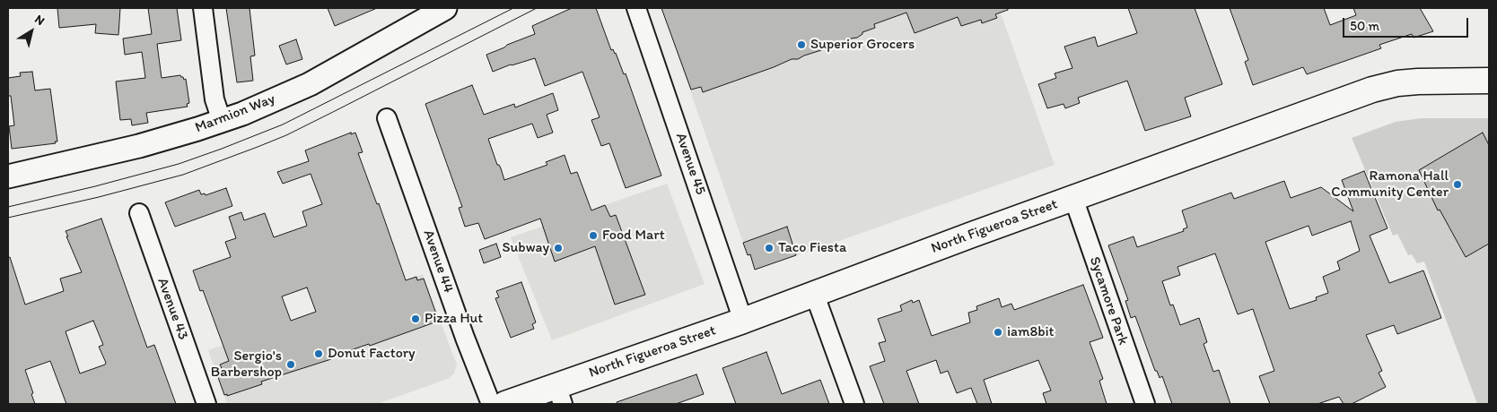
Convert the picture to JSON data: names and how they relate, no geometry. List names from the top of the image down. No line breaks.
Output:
{"streets":{"main road":["North Figueroa Street"],"street":["Marmion Way","Avenue 45","Avenue 44","Sycamore Park","Avenue 43"]},"crossings":[["Avenue 45","North Figueroa Street"],["North Figueroa Street","Sycamore Park"]],"places":["Superior Grocers","Ramona Hall Community Center","Food Mart","Subway","Taco Fiesta","Pizza Hut","iam8bit","Donut Factory","Sergio's Barbershop"],"scale_bar":"50 m","north":"top right"}
